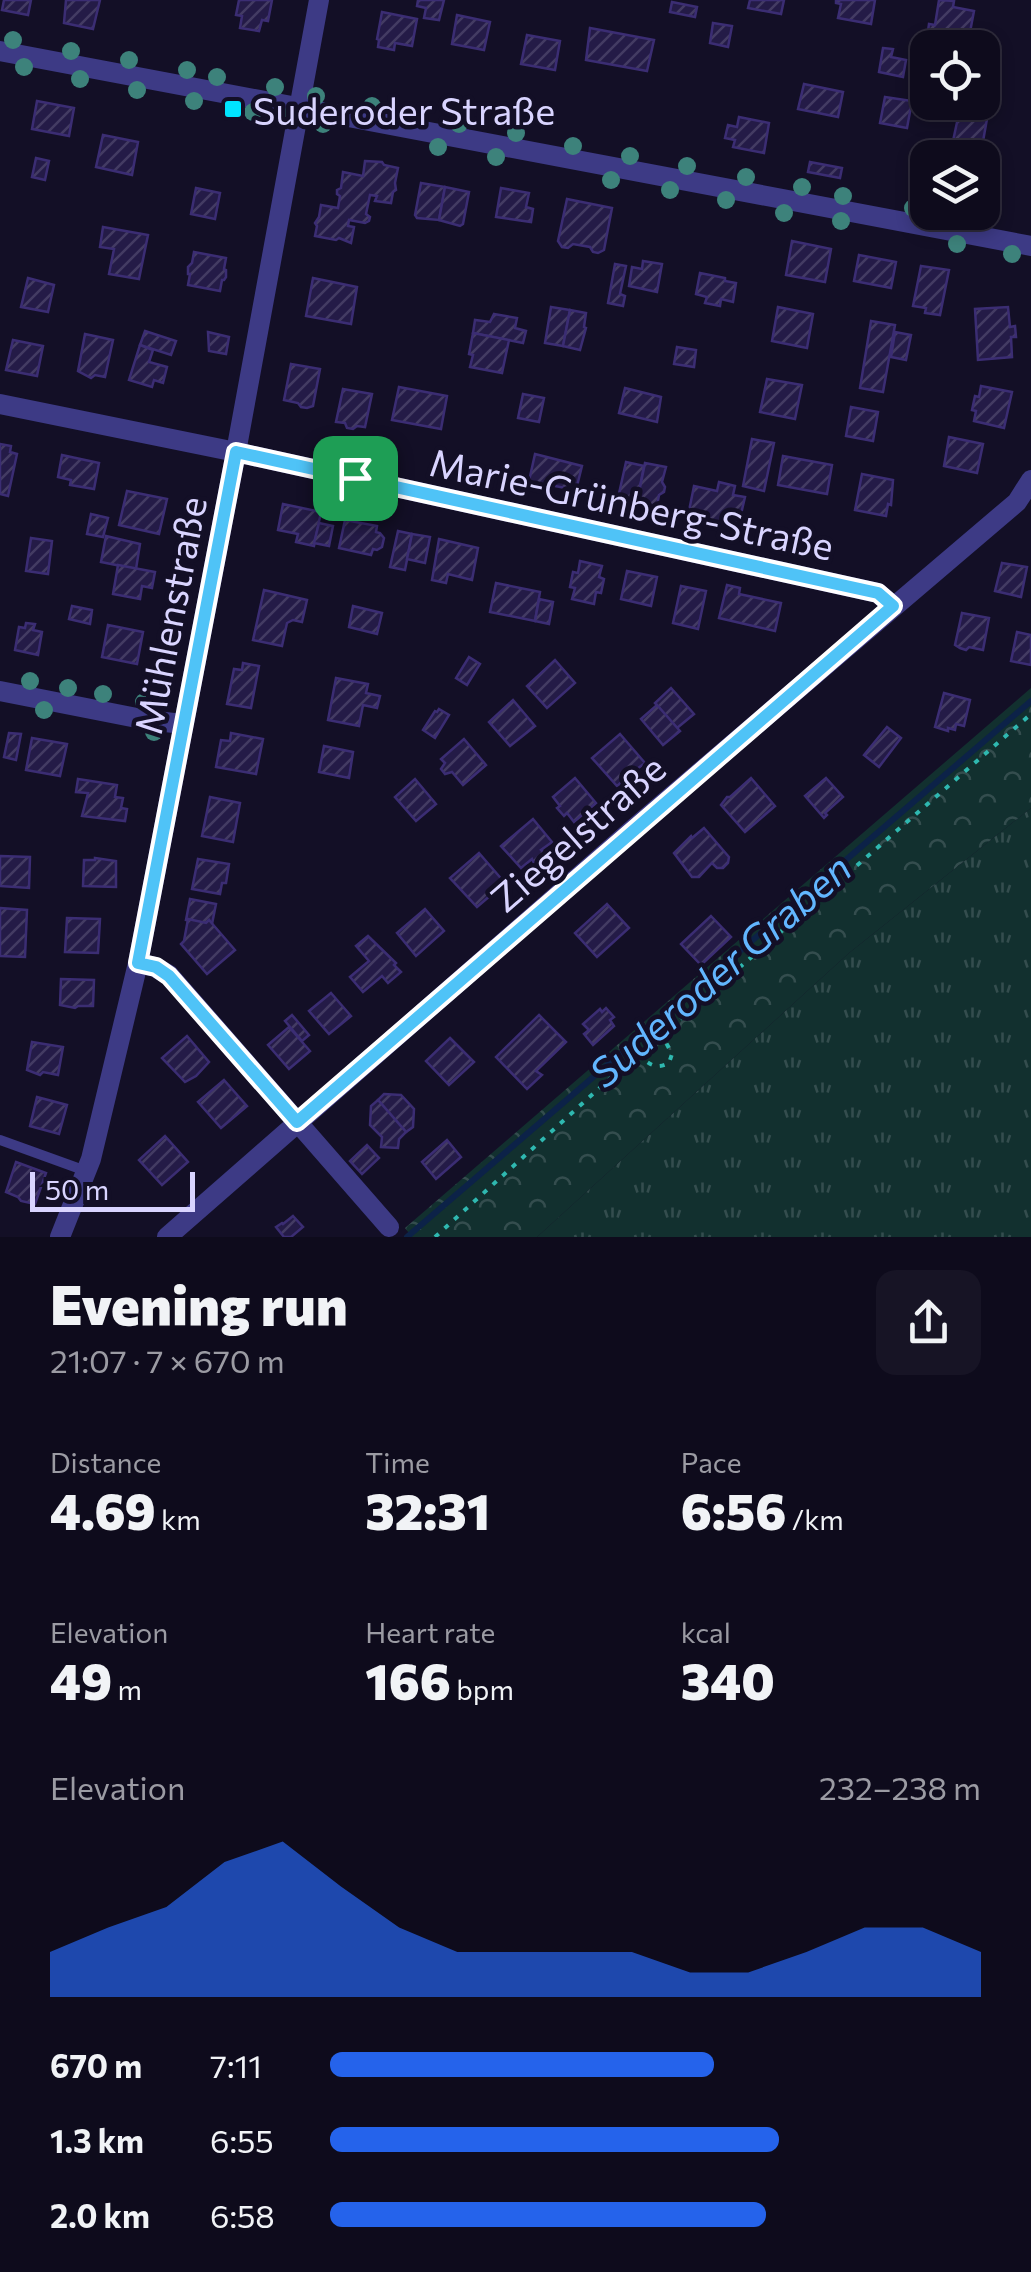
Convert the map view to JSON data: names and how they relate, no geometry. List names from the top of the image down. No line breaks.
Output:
{"streets":{"street":["Marie-Grünberg-Straße","Mühlenstraße","Ziegelstraße"]},"crossings":[["Marie-Grünberg-Straße","Mühlenstraße"],["Marie-Grünberg-Straße","Ziegelstraße"]],"water":["Suderoder Graben"],"places":{"transit":["Suderoder Straße"]},"scale_bar":"50 m","page":{"scale":"50 m","heading":["Evening run","21:07 · 7 × 670 m"],"stats":[["Distance","4.69 km"],["Time","32:31"],["Pace","6:56 /km"],["Elevation","49 m"],["Heart rate","166 bpm"],["kcal","340"]],"chart":["Elevation","232–238 m"],"list":[{"name":"670 m","note":"7:11"},{"name":"1.3 km","note":"6:55"},{"name":"2.0 km","note":"6:58"}]}}
